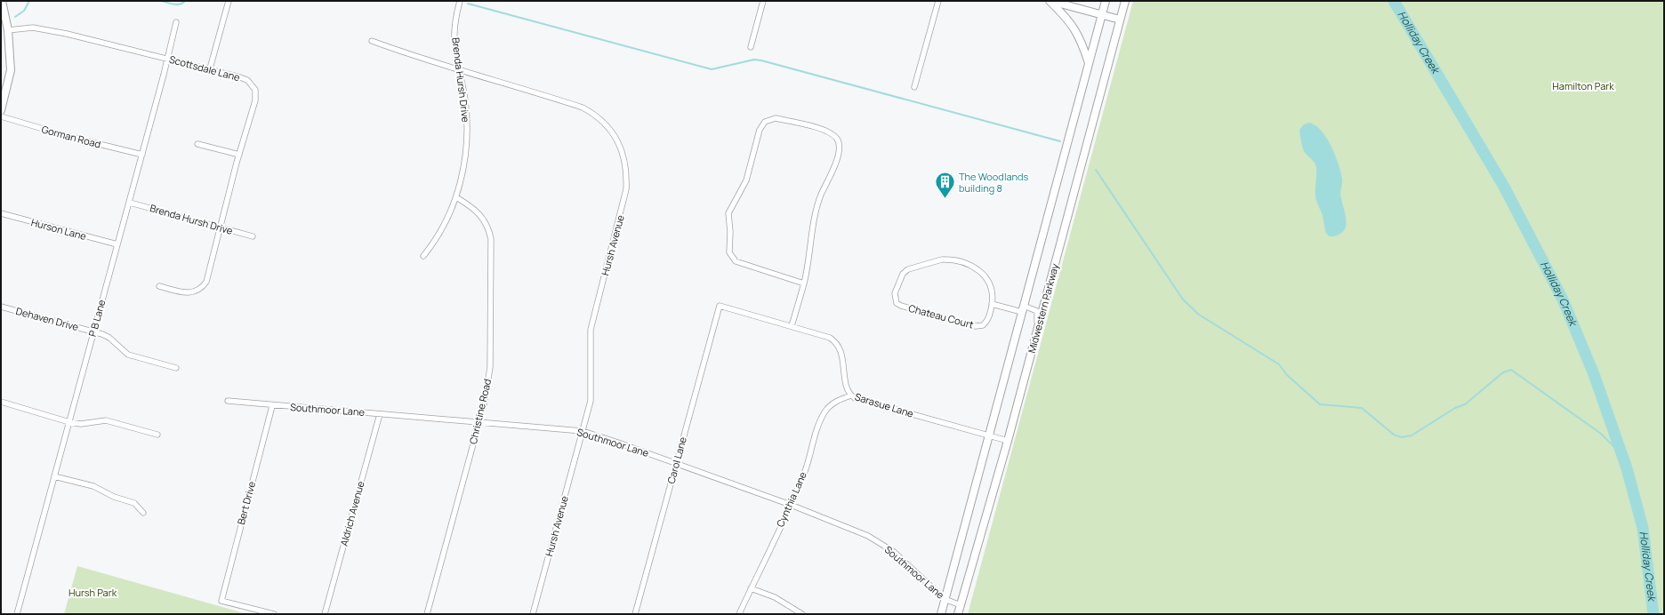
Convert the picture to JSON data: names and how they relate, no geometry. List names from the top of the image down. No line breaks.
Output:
{"streets":{"main road":["Midwestern Parkway"],"street":["Scottsdale Lane","Brenda Hursh Drive","Gorman Road","Hurson Lane","Hursh Avenue","Chateau Court","P B Lane","Dehaven Drive","Sarasue Lane","Southmoor Lane","Christine Road","Carol Lane","Cynthia Lane","Bert Drive","Aldrich Avenue"]},"crossings":[["Scottsdale Lane","Brenda Hursh Drive"],["Scottsdale Lane","P B Lane"],["Brenda Hursh Drive","Hursh Avenue"],["Brenda Hursh Drive","P B Lane"],["Brenda Hursh Drive","Christine Road"],["Gorman Road","P B Lane"],["Hurson Lane","P B Lane"],["Hursh Avenue","Southmoor Lane"],["Midwestern Parkway","Sarasue Lane"],["Midwestern Parkway","Southmoor Lane"],["P B Lane","Dehaven Drive"],["Sarasue Lane","Carol Lane"],["Sarasue Lane","Cynthia Lane"],["Southmoor Lane","Christine Road"],["Southmoor Lane","Carol Lane"],["Southmoor Lane","Cynthia Lane"],["Southmoor Lane","Bert Drive"],["Southmoor Lane","Aldrich Avenue"]],"water":["Holliday Creek"],"parks":["Hamilton Park","Hursh Park"],"places":{"building":["The Woodlands building 8"]}}
